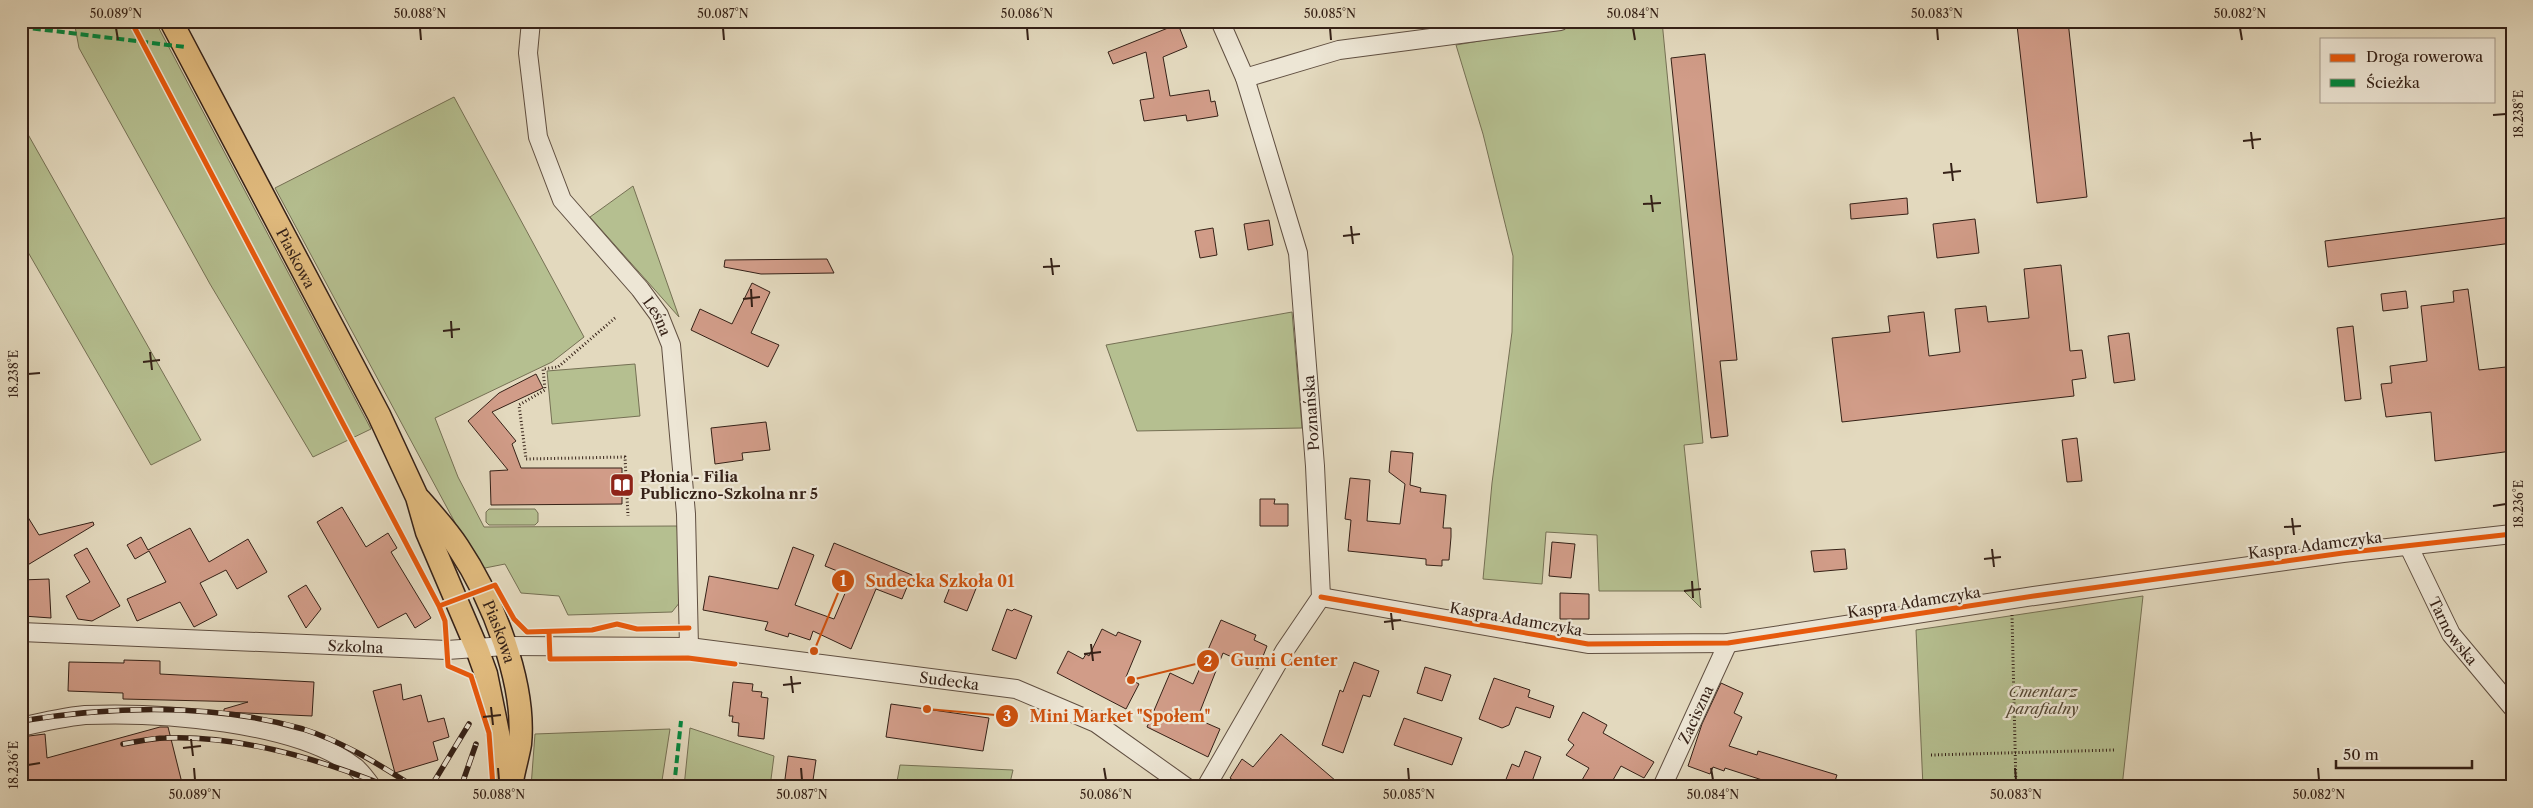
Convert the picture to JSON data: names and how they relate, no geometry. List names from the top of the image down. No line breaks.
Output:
{"streets":{"main road":["Piaskowa"],"street":["Leśna","Poznańska","Kaspra Adamczyka","Tarnowska","Szkolna","Sudecka","Zaciszna"]},"crossings":[["Piaskowa","Szkolna"],["Leśna","Szkolna"],["Leśna","Sudecka"],["Poznańska","Kaspra Adamczyka"],["Kaspra Adamczyka","Tarnowska"],["Kaspra Adamczyka","Zaciszna"],["Szkolna","Sudecka"]],"parks":["Cmentarz parafialny"],"places":{"library":["Płonia - Filia Publiczno-Szkolna nr 5"],"other":["Sudecka Szkoła 01","Gumi Center","Mini Market \"Społem\""]},"legend":["Droga rowerowa","Ścieżka"],"scale_bar":"50 m","coordinates":["50.089°N","50.088°N","50.087°N","50.086°N","50.085°N","50.084°N","50.083°N","50.082°N","18.238°E","18.236°E"]}
